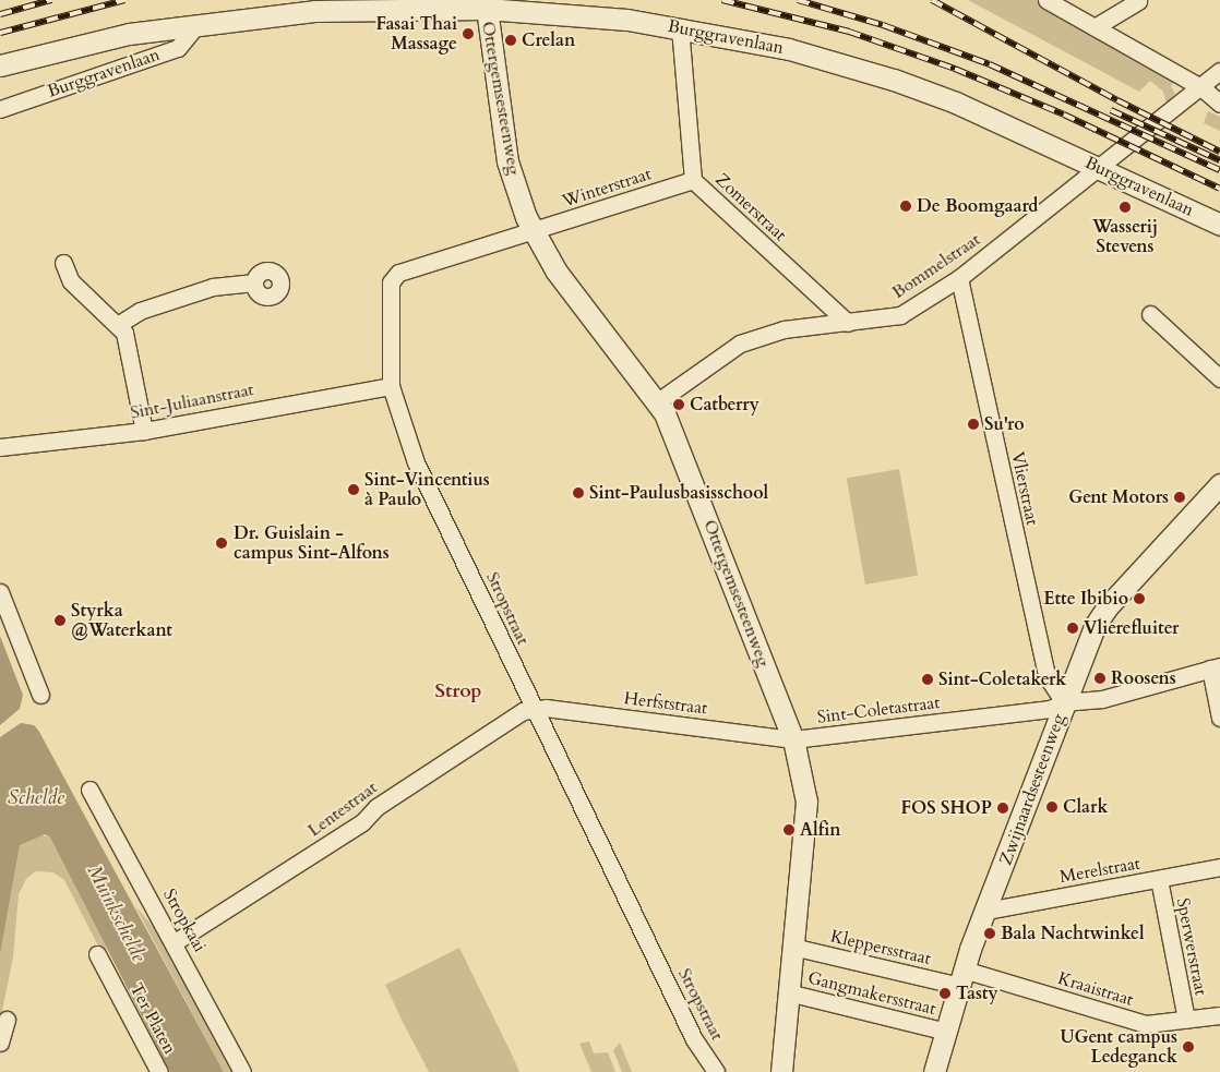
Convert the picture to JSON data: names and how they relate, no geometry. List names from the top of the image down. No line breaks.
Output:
{"streets":{"street":["Burggravenlaan","Ottergemsesteenweg","Winterstraat","Zomerstraat","Bommelstraat","Sint-Juliaanstraat","Vlierstraat","Stropstraat","Herfststraat","Sint-Coletastraat","Zwijnaardsesteenweg","Lentestraat","Merelstraat","Stropkaai","Sperwerstraat","Kleppersstraat","Kraaistraat","Gangmakersstraat","Ter Platen"]},"crossings":[["Burggravenlaan","Ottergemsesteenweg"],["Burggravenlaan","Zomerstraat"],["Burggravenlaan","Bommelstraat"],["Ottergemsesteenweg","Winterstraat"],["Ottergemsesteenweg","Bommelstraat"],["Ottergemsesteenweg","Stropstraat"],["Ottergemsesteenweg","Herfststraat"],["Ottergemsesteenweg","Sint-Coletastraat"],["Ottergemsesteenweg","Kleppersstraat"],["Ottergemsesteenweg","Gangmakersstraat"],["Winterstraat","Zomerstraat"],["Winterstraat","Stropstraat"],["Zomerstraat","Bommelstraat"],["Bommelstraat","Vlierstraat"],["Sint-Juliaanstraat","Stropstraat"],["Vlierstraat","Sint-Coletastraat"],["Vlierstraat","Zwijnaardsesteenweg"],["Stropstraat","Herfststraat"],["Stropstraat","Lentestraat"],["Herfststraat","Sint-Coletastraat"],["Herfststraat","Lentestraat"],["Sint-Coletastraat","Zwijnaardsesteenweg"],["Zwijnaardsesteenweg","Merelstraat"],["Zwijnaardsesteenweg","Kleppersstraat"],["Zwijnaardsesteenweg","Kraaistraat"],["Zwijnaardsesteenweg","Gangmakersstraat"],["Lentestraat","Stropkaai"],["Merelstraat","Sperwerstraat"],["Sperwerstraat","Kraaistraat"],["Kleppersstraat","Kraaistraat"]],"districts":["Strop"],"water":["Schelde","Muinkschelde"],"places":["Fasai Thai Massage","Crelan","De Boomgaard","Wasserij Stevens","Catberry","Su'ro","Sint-Vincentius à Paulo","Sint-Paulusbasisschool","Gent Motors","Dr. Guislain - campus Sint-Alfons","Ette Ibibio","Styrka @Waterkant","Vlierefluiter","Roosens","Sint-Coletakerk","Clark","FOS SHOP","Alfin","Bala Nachtwinkel","Tasty","UGent campus Ledeganck"]}
